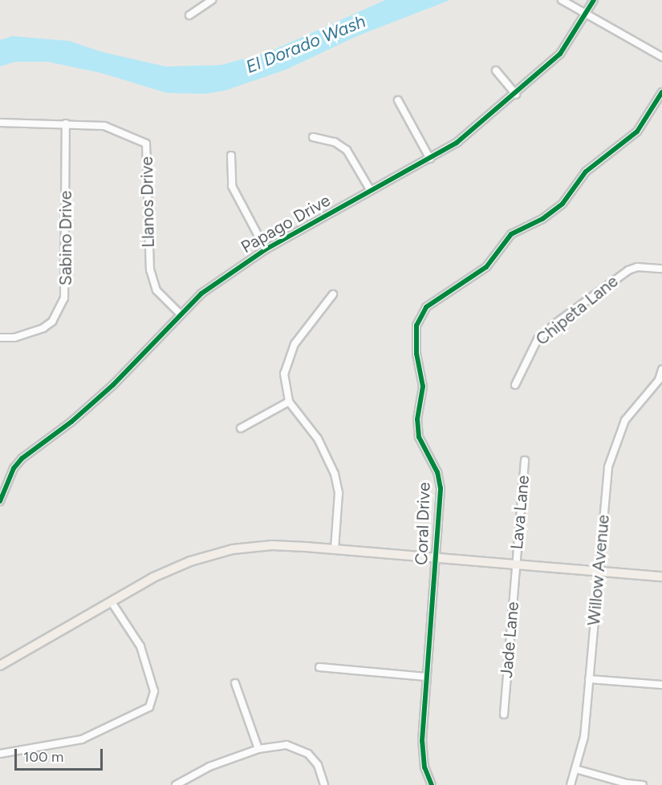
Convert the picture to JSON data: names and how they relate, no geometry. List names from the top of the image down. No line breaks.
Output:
{"streets":{"street":["Llanos Drive","Papago Drive","Sabino Drive","Chipeta Lane","Lava Lane","Coral Drive","Willow Avenue","Jade Lane"]},"crossings":[["Llanos Drive","Papago Drive"],["Llanos Drive","Sabino Drive"],["Lava Lane","Jade Lane"]],"water":["El Dorado Wash"],"scale_bar":"100 m"}
